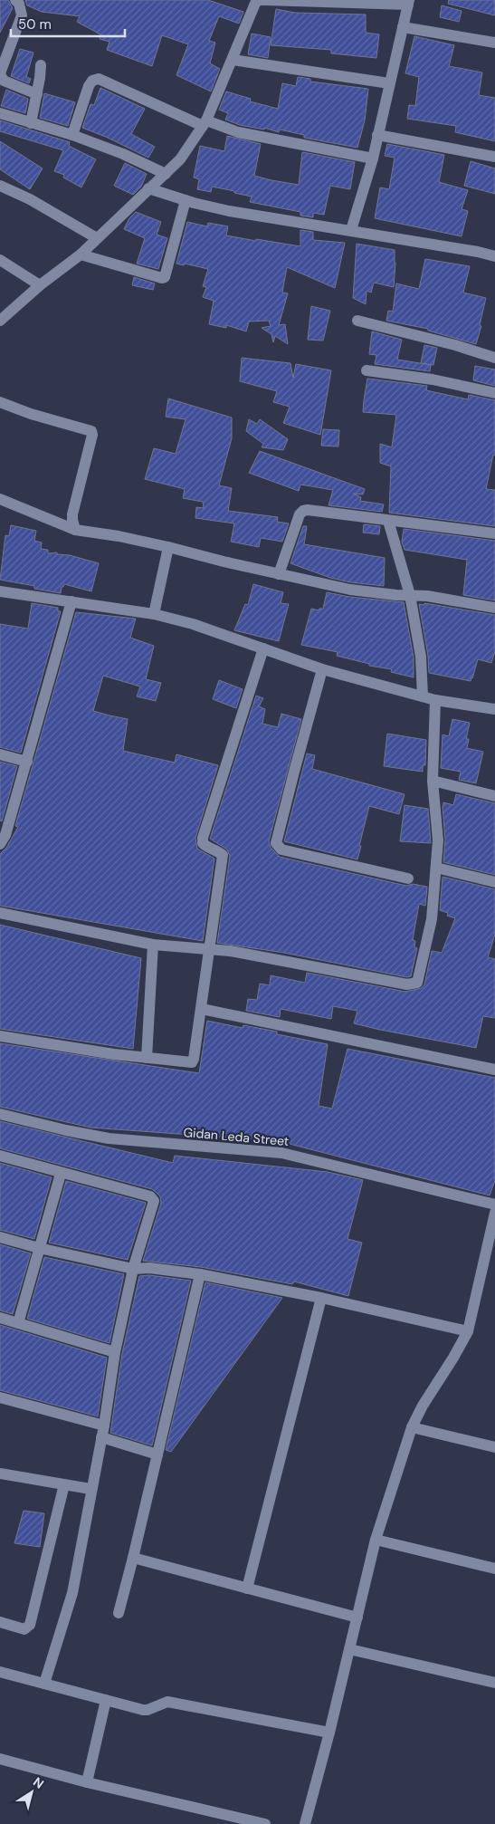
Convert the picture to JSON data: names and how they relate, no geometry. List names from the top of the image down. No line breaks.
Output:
{"streets":{"street":["Gidan Leda Street"]},"scale_bar":"50 m","north":"top right"}
